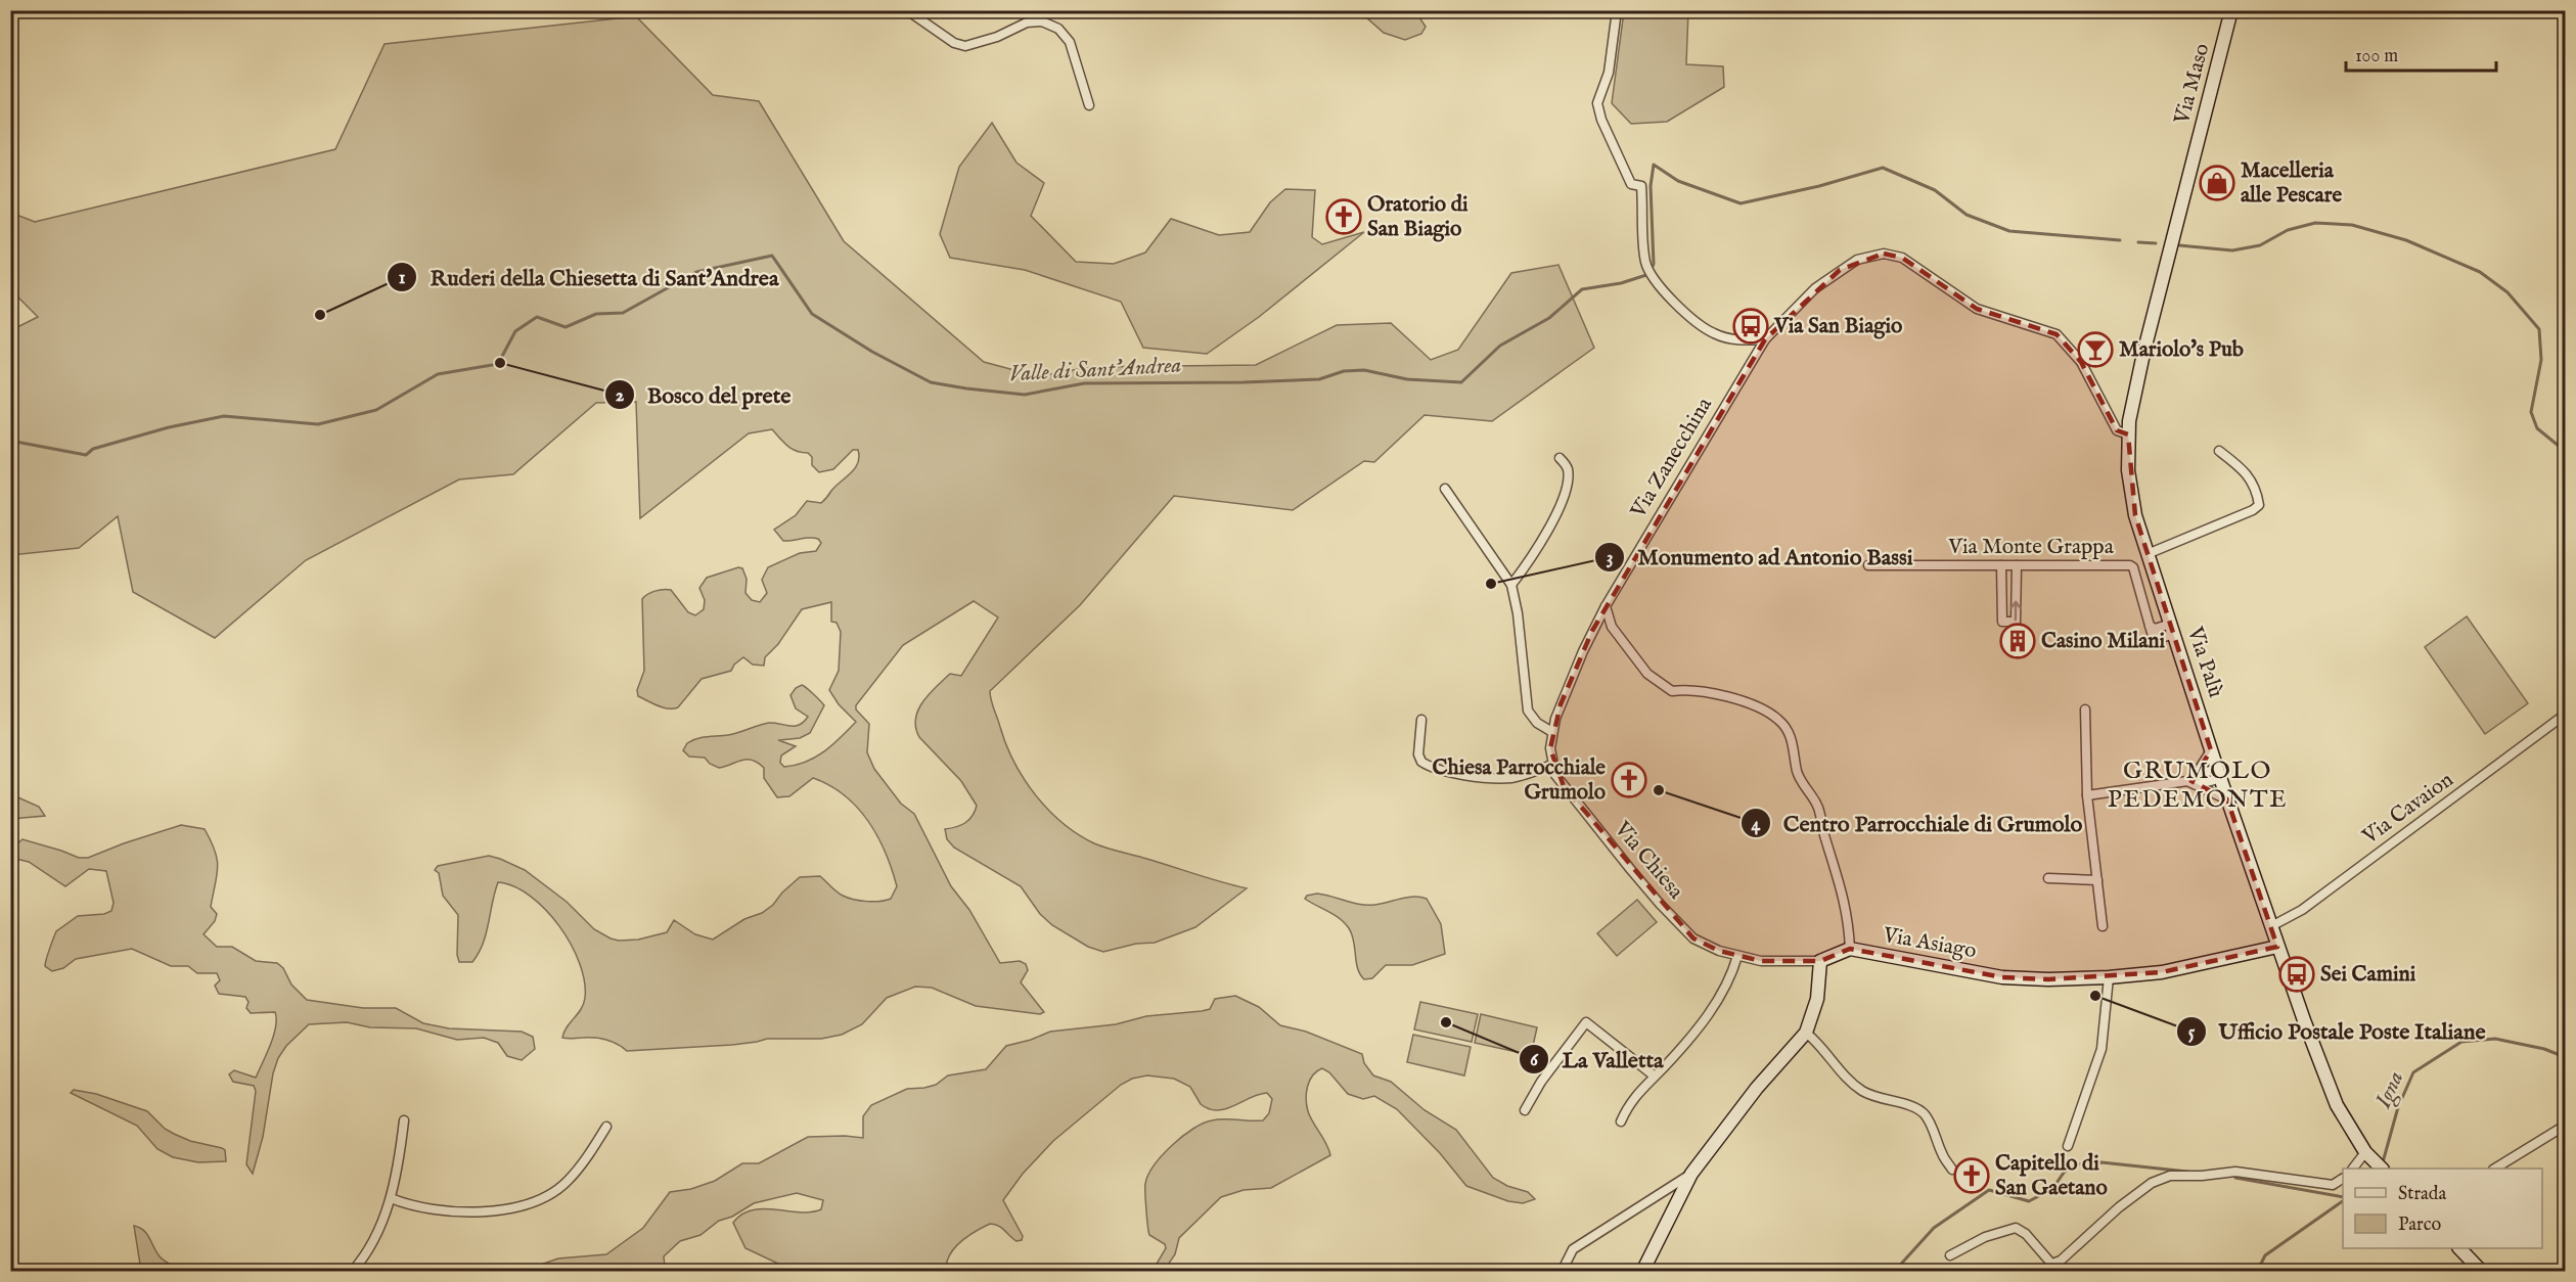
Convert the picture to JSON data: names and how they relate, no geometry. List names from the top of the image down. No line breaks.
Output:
{"streets":{"main road":["Via Maso","Via Palù","Via Asiago"],"street":["Via Zanecchina","Via Monte Grappa","Via Cavaion","Via Chiesa"]},"crossings":[["Via Maso","Via Palù"],["Via Monte Grappa","Via Palù"],["Via Palù","Via Cavaion"],["Via Palù","Via Asiago"],["Via Chiesa","Via Asiago"]],"districts":["GRUMOLO PEDEMONTE"],"water":["Valle di Sant'Andrea","Igna"],"places":{"shop":["Macelleria alle Pescare"],"church":["Oratorio di San Biagio","Chiesa Parrocchiale Grumolo","Capitello di San Gaetano"],"other":["Ruderi della Chiesetta di Sant'Andrea","Bosco del prete","Monumento ad Antonio Bassi","Centro Parrocchiale di Grumolo","Ufficio Postale Poste Italiane","La Valletta"],"bus stop":["Via San Biagio","Sei Camini"],"bar":["Mariolo's Pub"],"building":["Casino Milani"]},"legend":["Strada","Parco"],"scale_bar":"100 m"}
